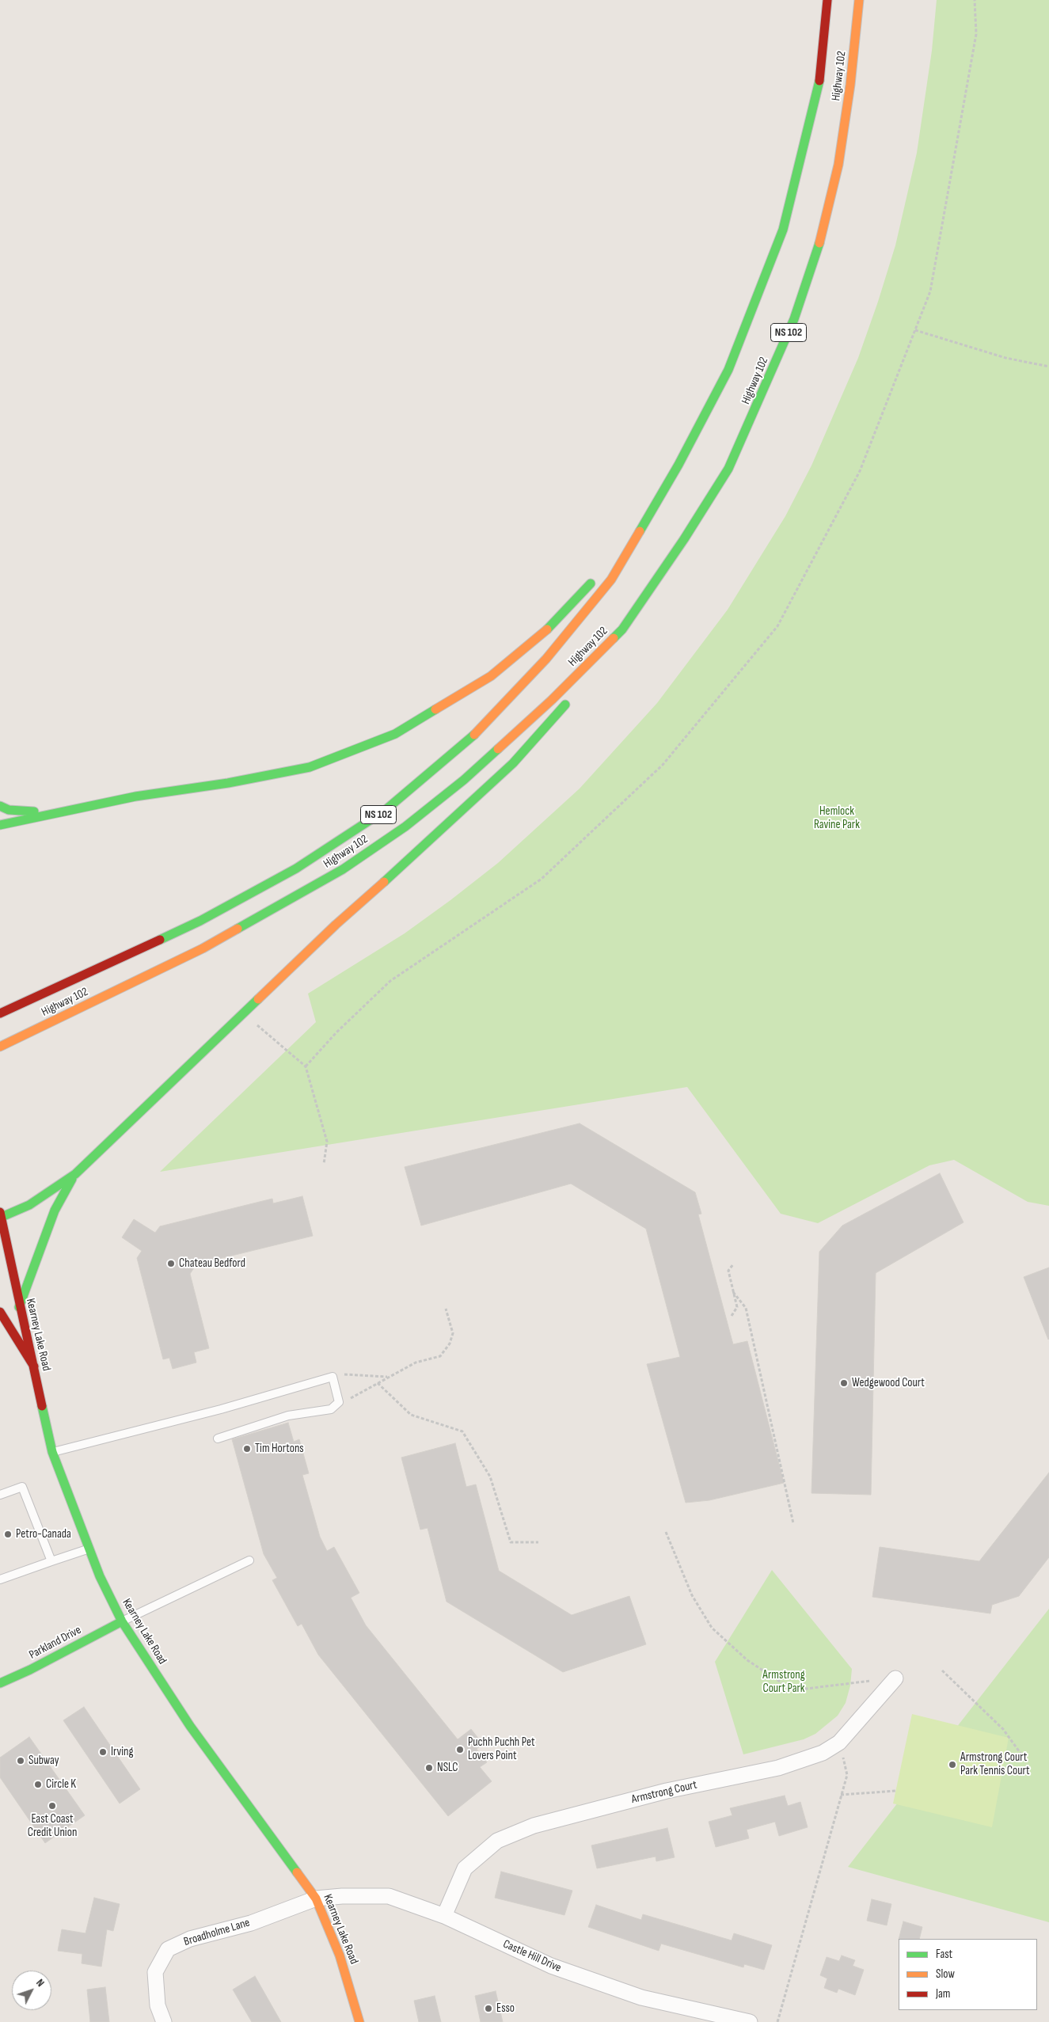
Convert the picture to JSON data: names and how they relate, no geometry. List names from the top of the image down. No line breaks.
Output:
{"streets":{"main road":["Highway 102","NS 102","Kearney Lake Road","Parkland Drive"],"street":["Armstrong Court","Broadholme Lane","Castle Hill Drive"]},"crossings":[["Kearney Lake Road","Parkland Drive"],["Kearney Lake Road","Broadholme Lane"],["Kearney Lake Road","Castle Hill Drive"],["Armstrong Court","Castle Hill Drive"],["Broadholme Lane","Castle Hill Drive"]],"parks":["Hemlock Ravine Park","Armstrong Court Park"],"places":["Chateau Bedford","Wedgewood Court","Tim Hortons","Petro-Canada","Puchh Puchh Pet Lovers Point","Irving","Subway","Armstrong Court Park Tennis Court","NSLC","Circle K","East Coast Credit Union","Esso"],"legend":["Fast","Slow","Jam"],"north":"top right"}
